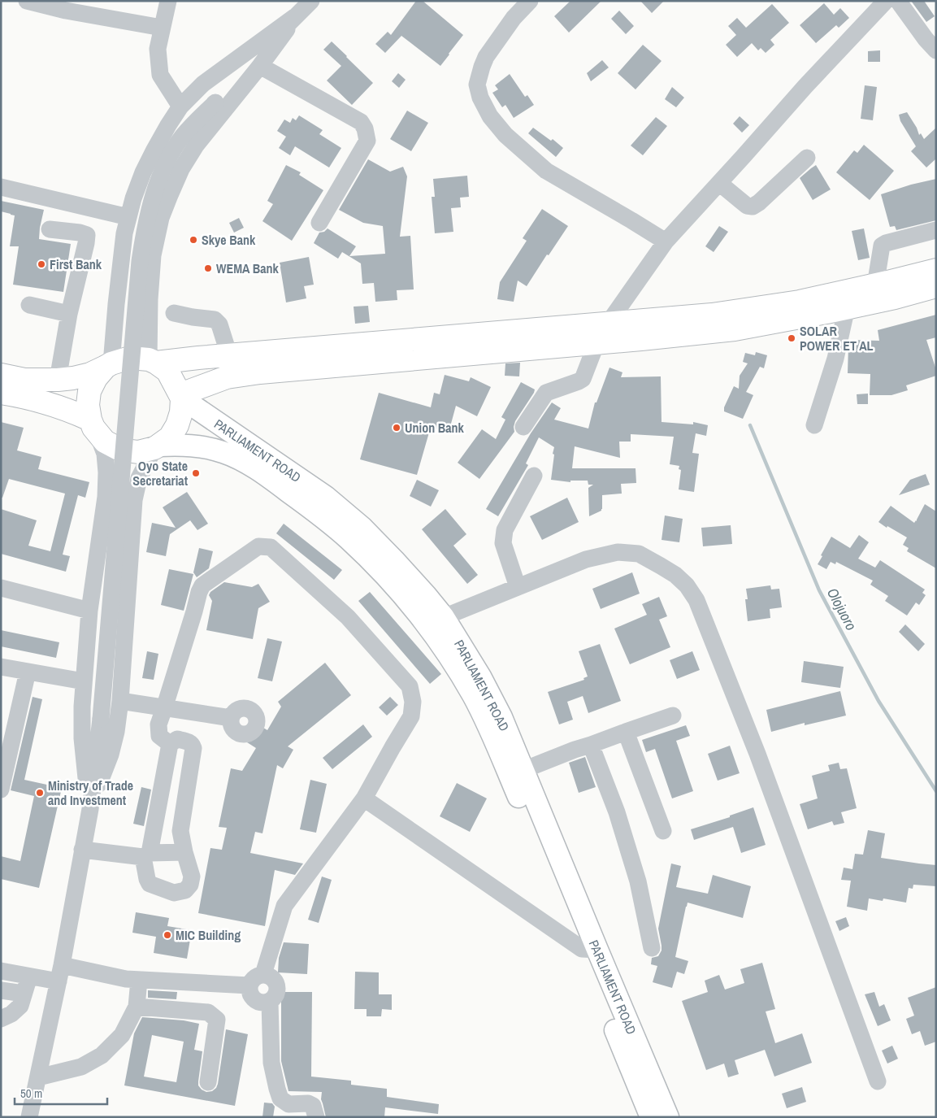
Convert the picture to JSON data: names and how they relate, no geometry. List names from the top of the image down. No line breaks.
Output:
{"streets":{"main road":["PARLIAMENT ROAD"]},"water":["Olojuoro"],"places":["Skye Bank","First Bank","WEMA Bank","SOLAR POWER ET AL","Union Bank","Oyo State Secretariat","Ministry of Trade and Investment","MIC Building"],"scale_bar":"50 m"}
